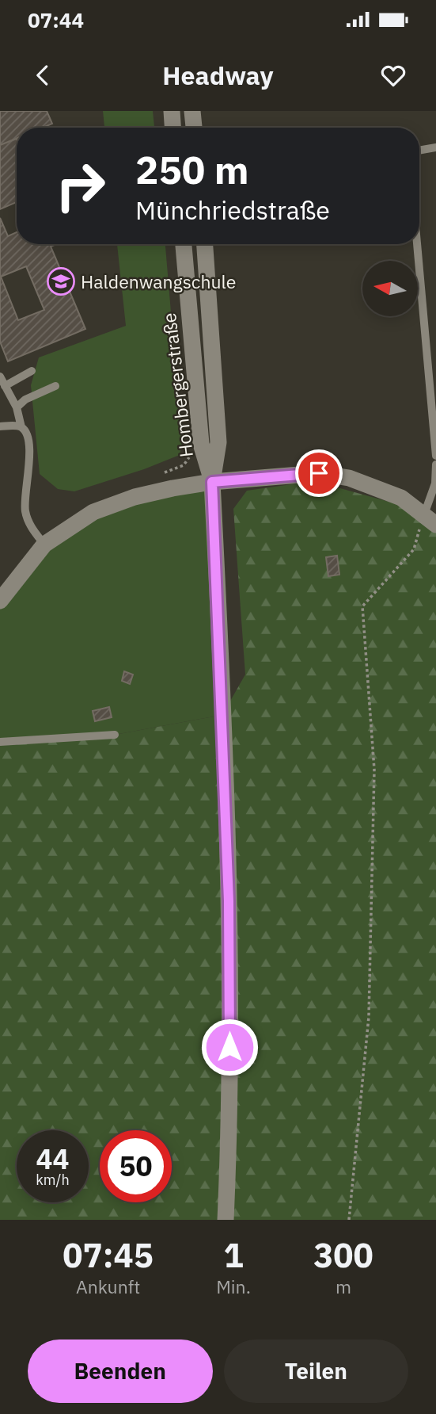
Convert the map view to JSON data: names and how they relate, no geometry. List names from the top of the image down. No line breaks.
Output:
{"streets":{"main road":["Hombergerstraße"]},"places":{"school or university":["Haldenwangschule"]},"north":"left","page":{"status":"07:44","header":"Headway","turn":["250 m","Münchriedstraße"],"speed":"44 km/h","limit":"50","eta":["07:45","Ankunft","1","Min.","300","m"],"buttons":["Beenden","Teilen"]}}
